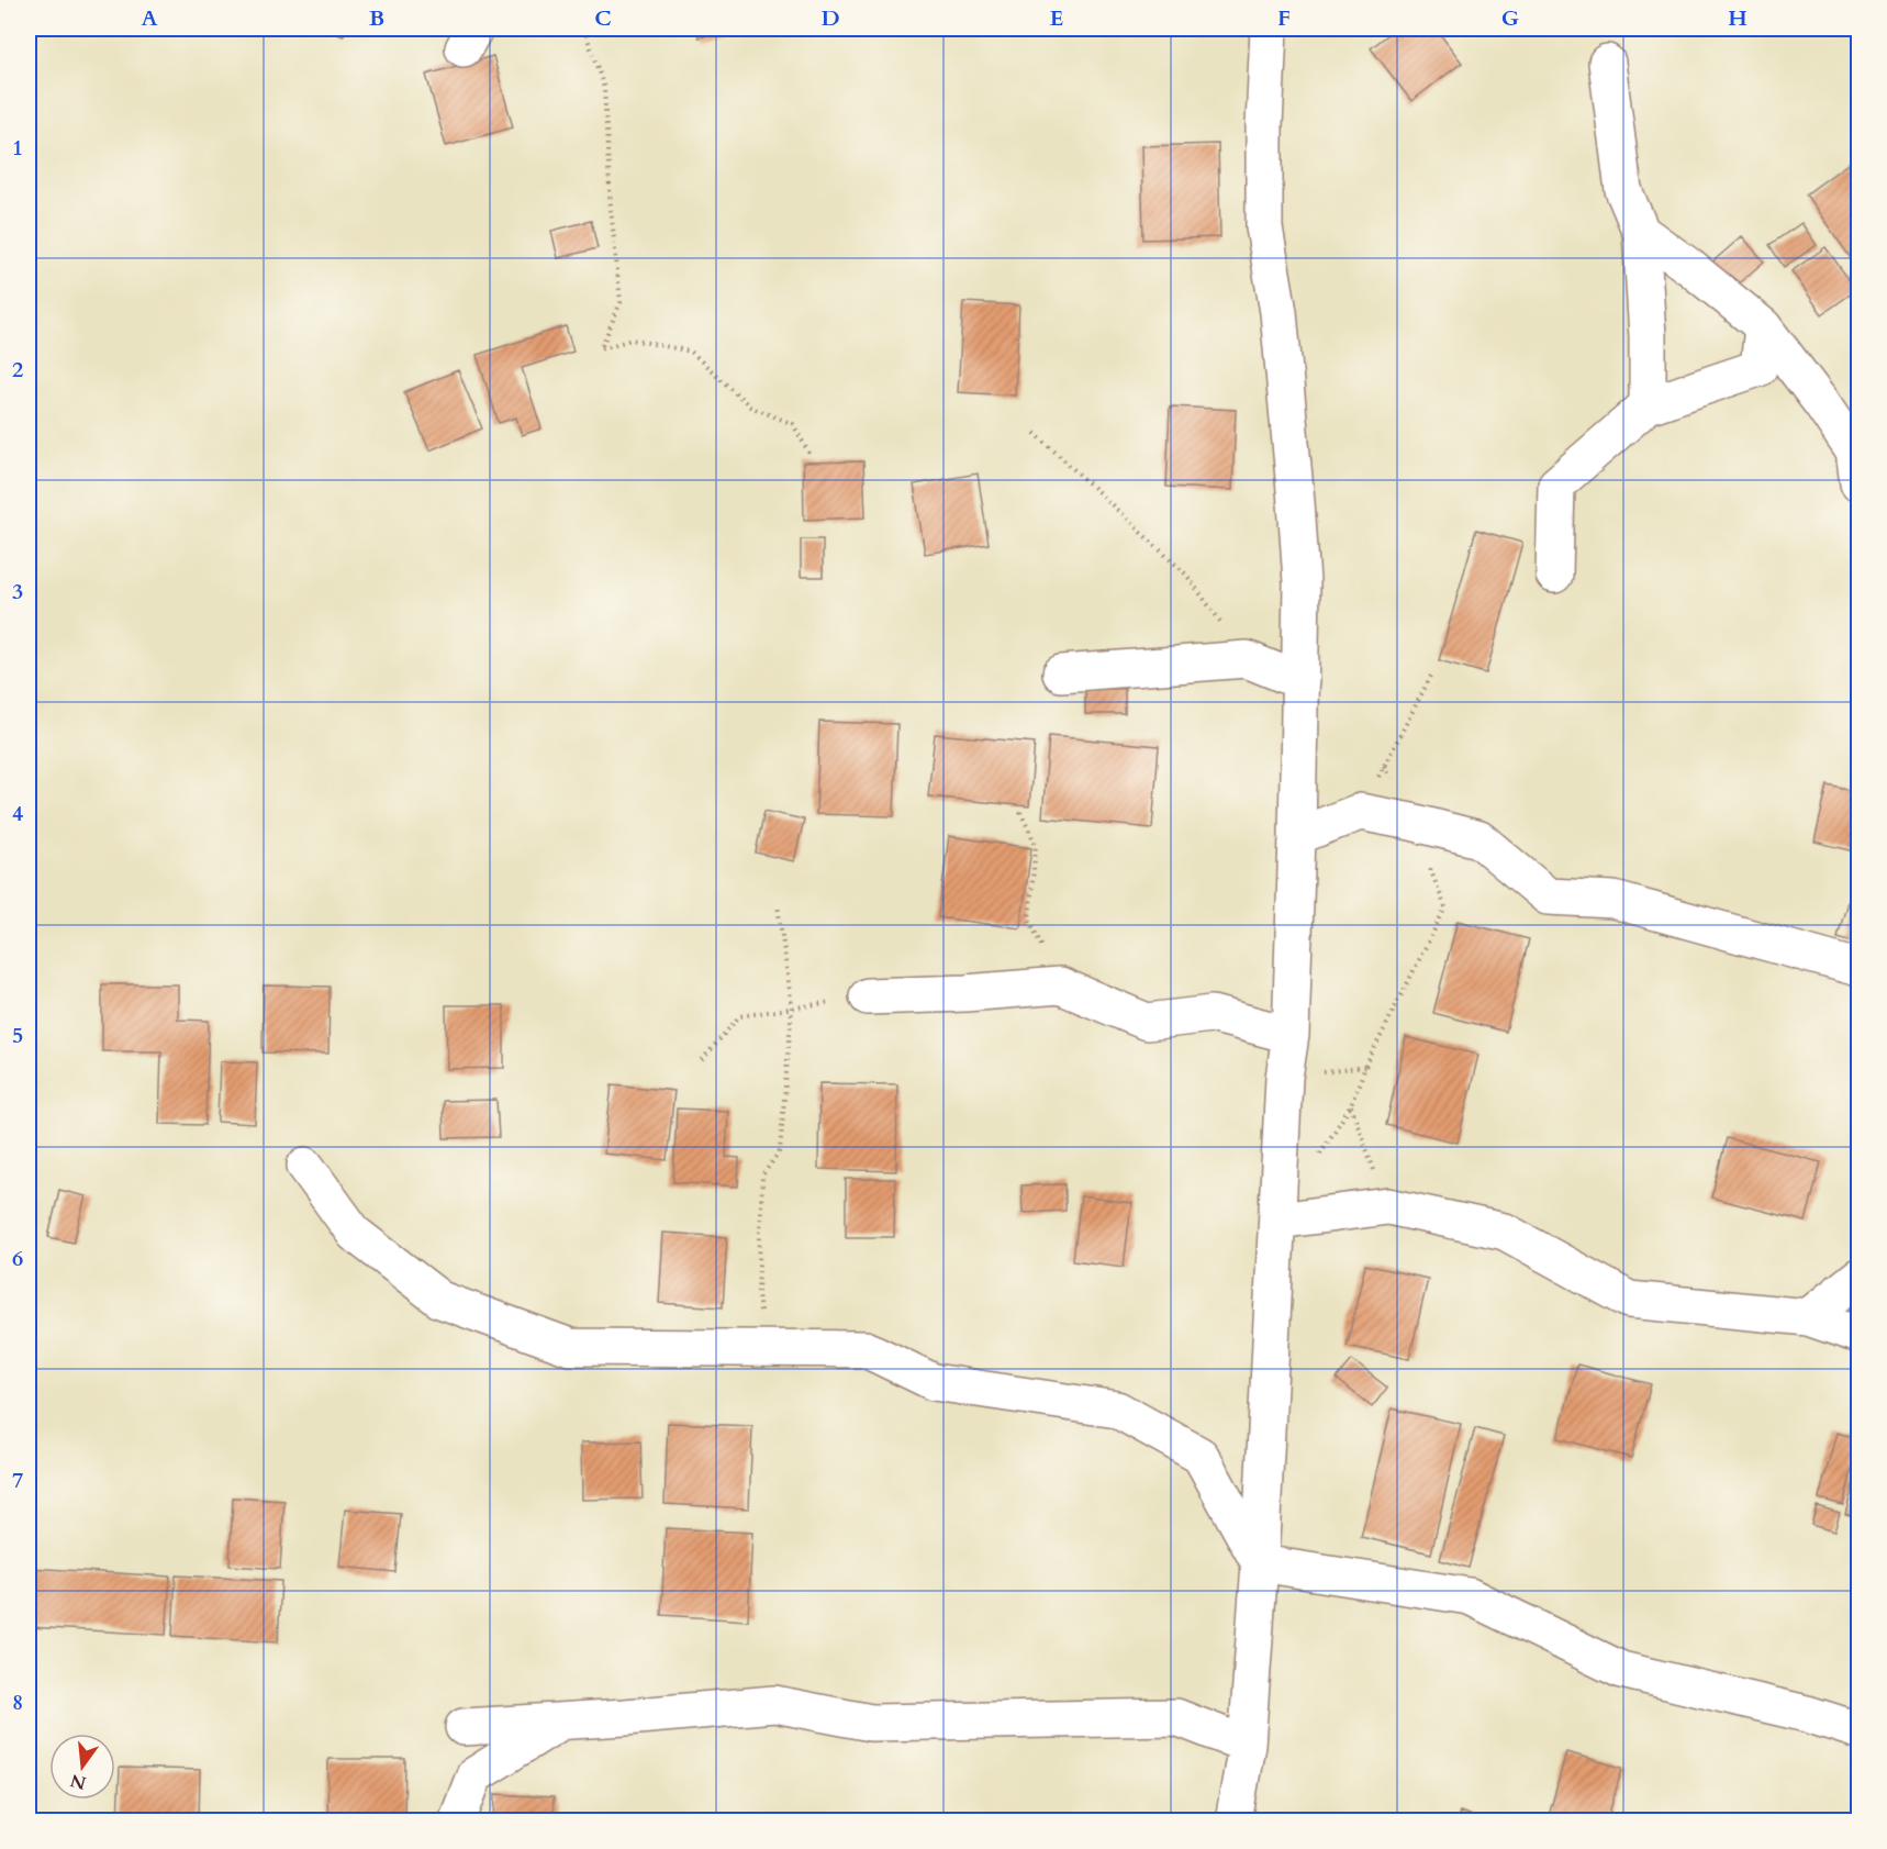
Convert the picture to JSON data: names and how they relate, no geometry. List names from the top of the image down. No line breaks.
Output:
{"north":"bottom","grid":{"columns":["A","B","C","D","E","F","G","H"],"rows":["1","2","3","4","5","6","7","8"]}}
